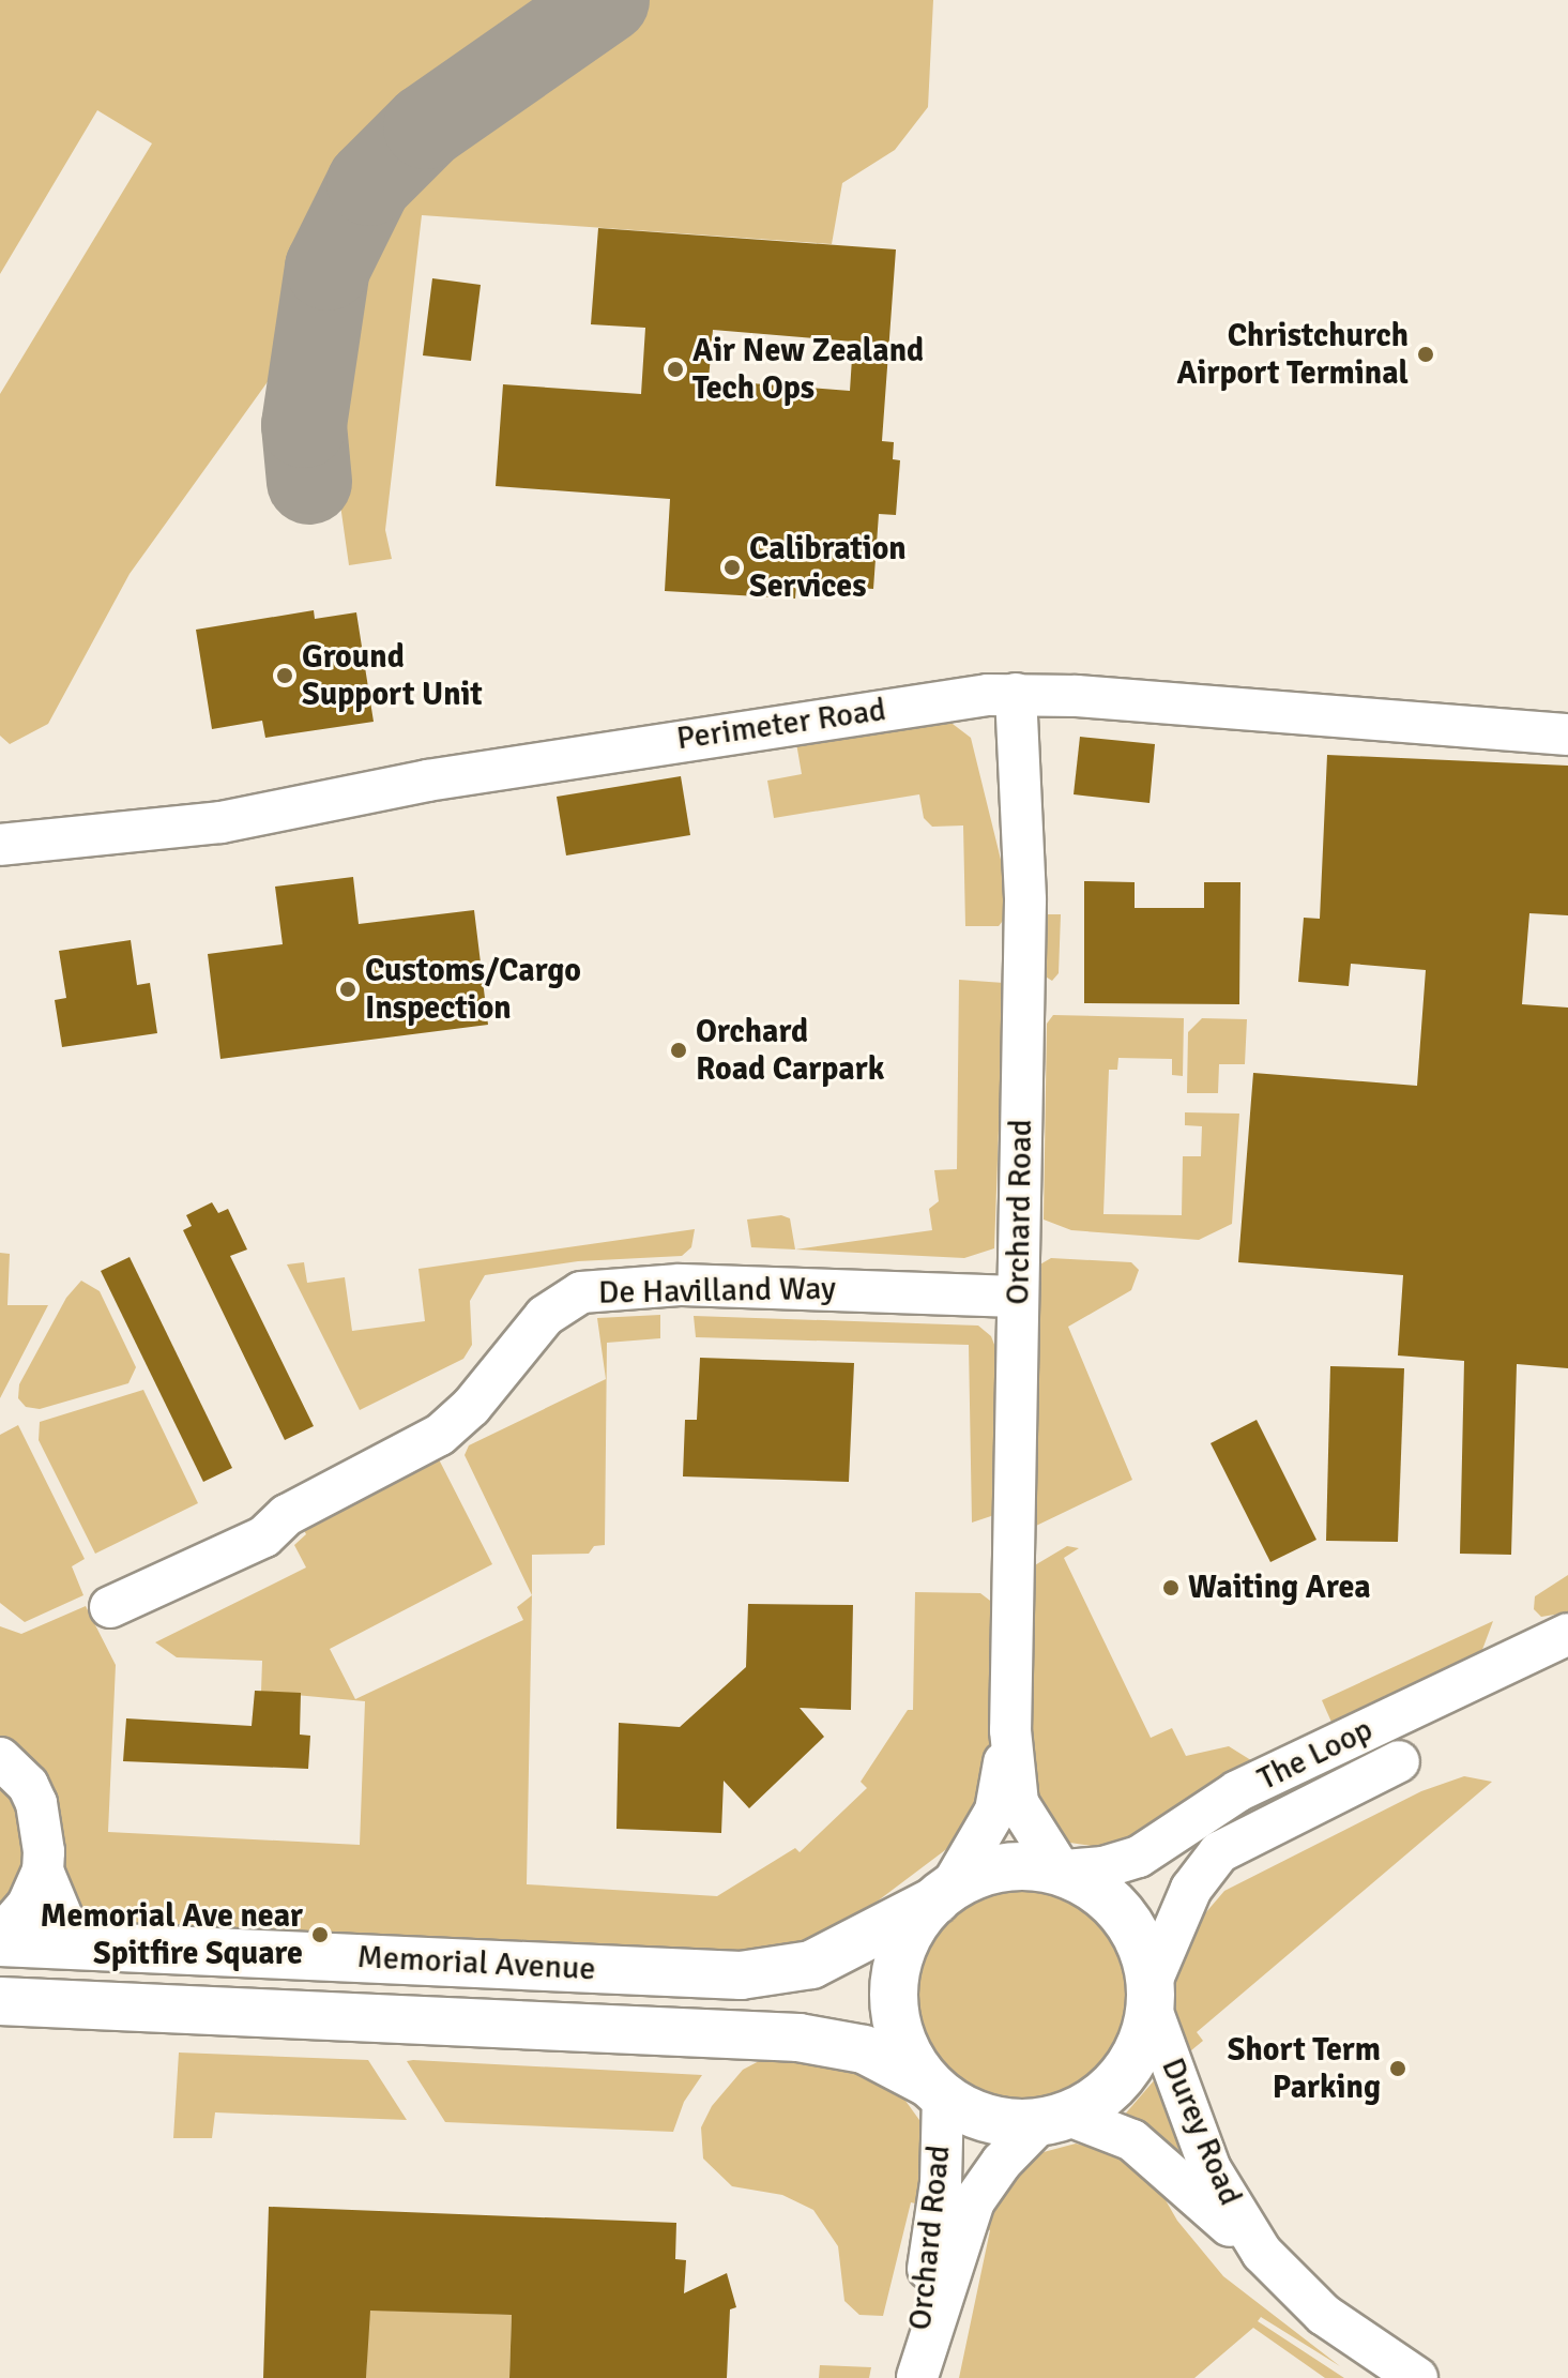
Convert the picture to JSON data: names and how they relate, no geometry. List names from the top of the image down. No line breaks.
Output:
{"streets":{"main road":["Memorial Avenue"],"street":["Perimeter Road","Orchard Road","De Havilland Way","The Loop","Durey Road"]},"crossings":[["Perimeter Road","Orchard Road"],["Orchard Road","De Havilland Way"],["Orchard Road","The Loop"],["Orchard Road","Memorial Avenue"],["Orchard Road","Durey Road"],["The Loop","Memorial Avenue"],["The Loop","Durey Road"],["Memorial Avenue","Durey Road"]],"places":["Christchurch Airport Terminal","Air New Zealand Tech Ops","Calibration Services","Ground Support Unit","Customs/Cargo Inspection","Orchard Road Carpark","Waiting Area","Memorial Ave near Spitfire Square","Short Term Parking"]}
